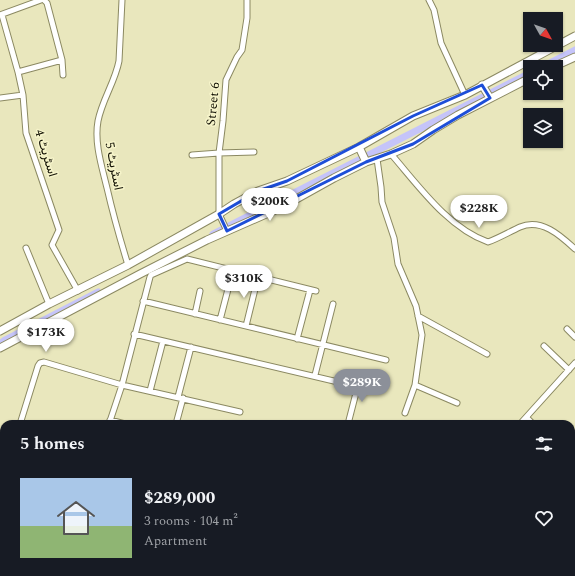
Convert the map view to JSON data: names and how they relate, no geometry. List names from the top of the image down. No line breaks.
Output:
{"streets":{"street":["Street 6","اسٹریٹ 4","اسٹریٹ 5"]},"north":"bottom right","page":{"price":["$200K","$228K","$310K","$173K","$289K"],"heading":"5 homes","list":[{"name":"$289,000","note":"3 rooms · 104 m² · Apartment"}]}}
